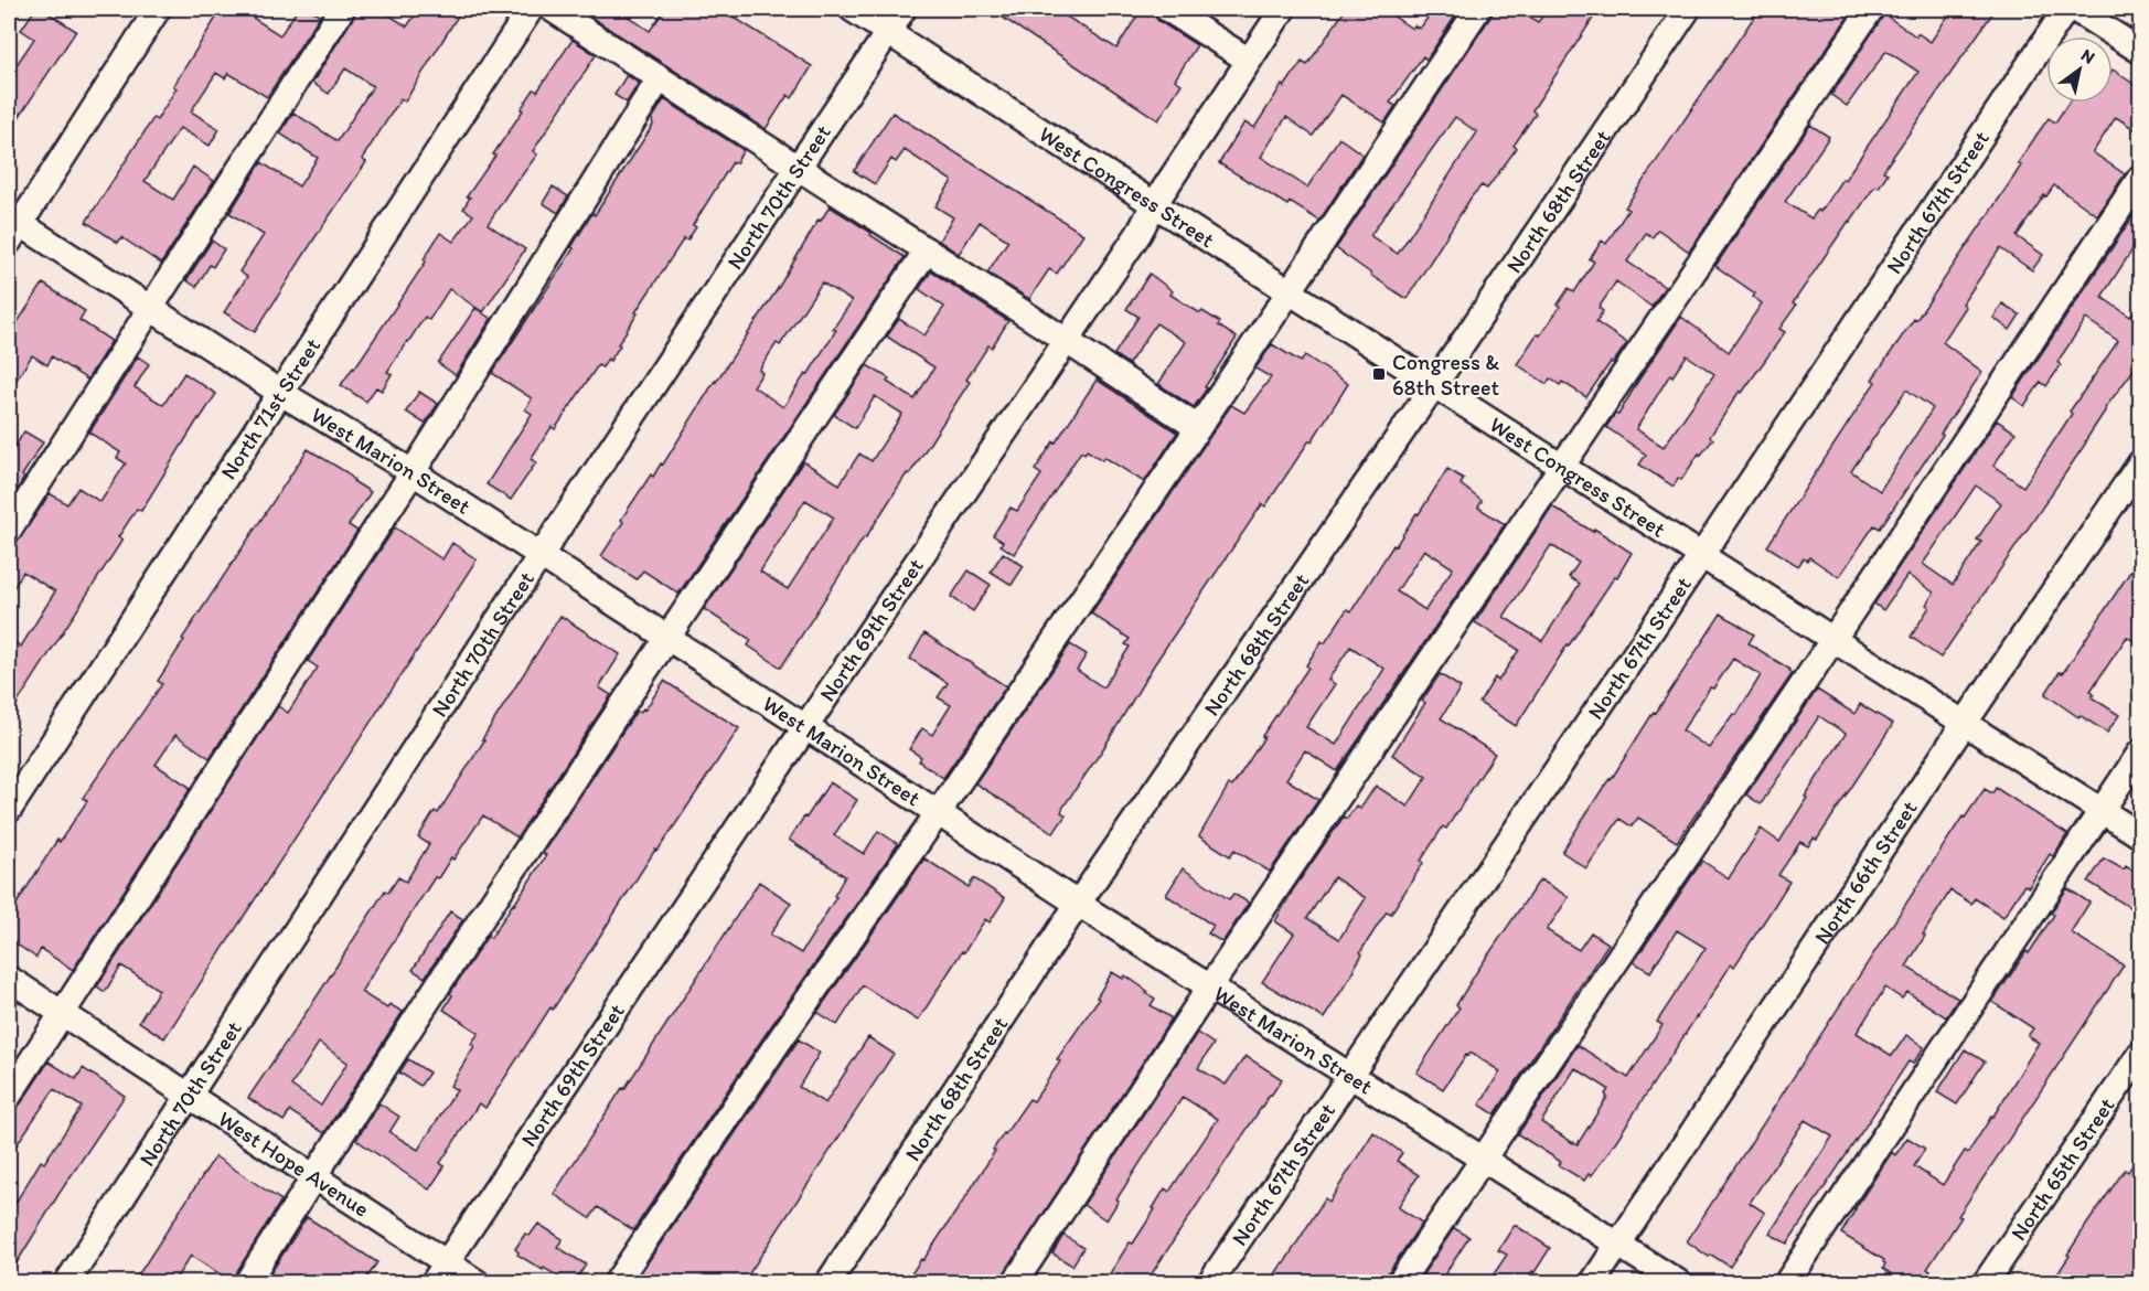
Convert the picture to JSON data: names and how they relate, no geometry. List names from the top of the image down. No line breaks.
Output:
{"streets":{"street":["West Congress Street","North 70th Street","North 68th Street","North 67th Street","North 71st Street","West Marion Street","North 69th Street","North 66th Street","West Hope Avenue","North 65th Street"]},"crossings":[["West Congress Street","North 70th Street"],["West Congress Street","North 68th Street"],["West Congress Street","North 67th Street"],["West Congress Street","North 69th Street"],["West Congress Street","North 66th Street"],["North 70th Street","West Marion Street"],["North 70th Street","West Hope Avenue"],["North 68th Street","West Marion Street"],["North 67th Street","West Marion Street"],["North 71st Street","West Marion Street"],["West Marion Street","North 69th Street"],["West Marion Street","North 66th Street"],["North 69th Street","West Hope Avenue"]],"places":{"transit":["Congress & 68th Street"]},"north":"top right"}
